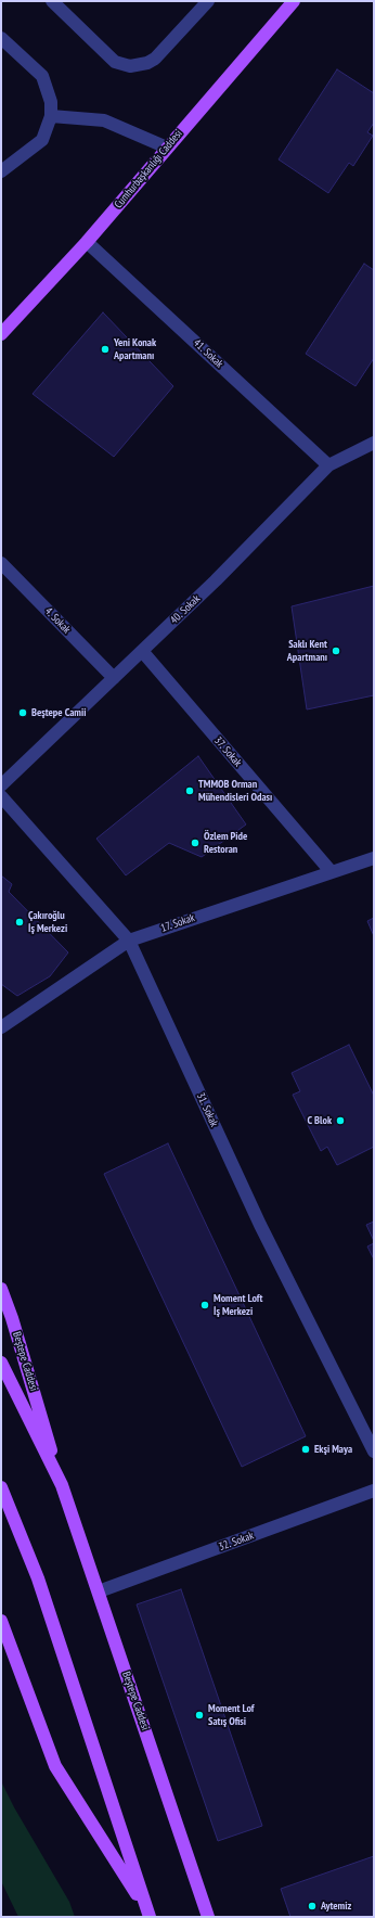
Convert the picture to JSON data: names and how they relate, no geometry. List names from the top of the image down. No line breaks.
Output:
{"streets":{"main road":["Cumhurbaşkanlığı Caddesi","Beştepe Caddesi"],"street":["41. Sokak","40. Sokak","4. Sokak","37. Sokak","17. Sokak","31. Sokak","32. Sokak"]},"crossings":[["Cumhurbaşkanlığı Caddesi","41. Sokak"],["41. Sokak","40. Sokak"],["40. Sokak","4. Sokak"],["40. Sokak","37. Sokak"],["37. Sokak","17. Sokak"],["17. Sokak","31. Sokak"],["Beştepe Caddesi","32. Sokak"]],"places":["Yeni Konak Apartmanı","Saklı Kent Apartmanı","Beştepe Camii","TMMOB Orman Mühendisleri Odası","Özlem Pide Restoran","Çakıroğlu İş Merkezi","C Blok","Moment Loft İş Merkezi","Ekşi Maya","Moment Lof Satış Ofisi","Aytemiz"]}
